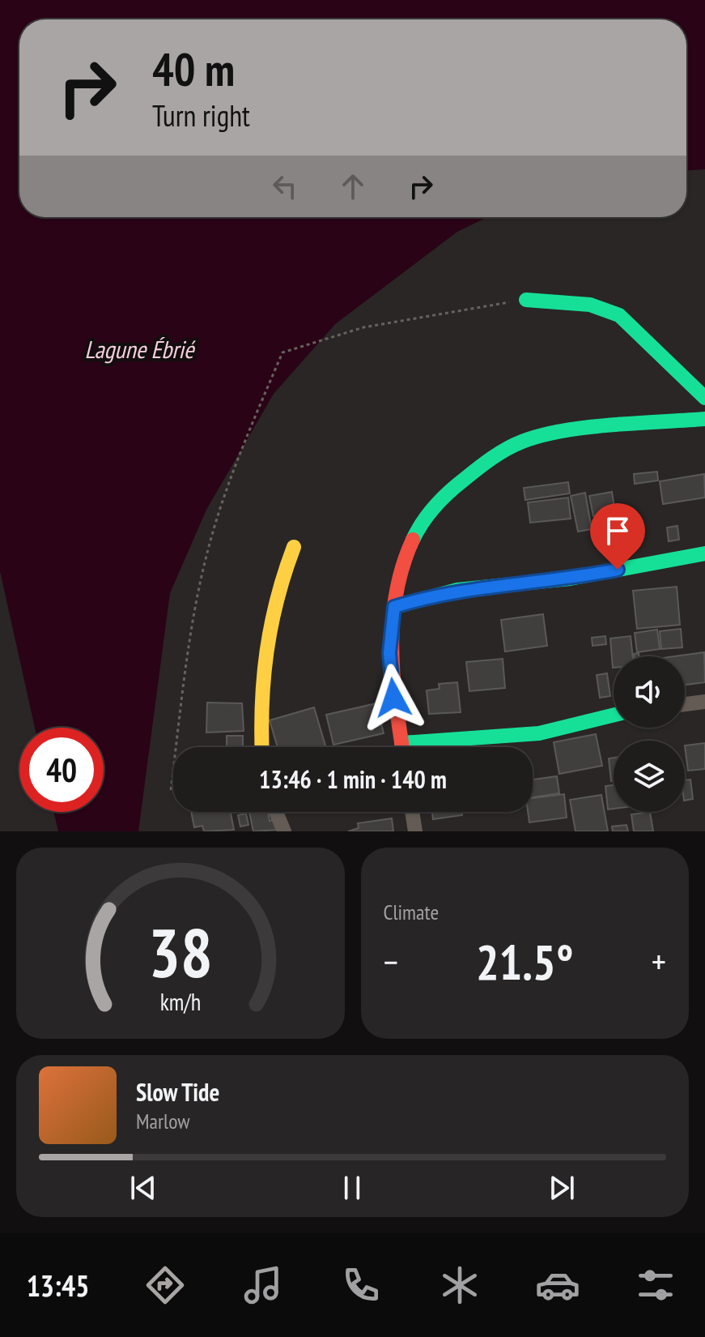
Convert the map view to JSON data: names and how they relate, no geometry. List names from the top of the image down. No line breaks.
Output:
{"water":["Lagune Ébrié"],"page":{"turn":["40 m","Turn right"],"limit":"40","trip":"13:46 · 1 min · 140 m","tile":"Climate","heat":["−","21.5°","+"],"song":["Slow Tide","Marlow"],"tabs":"13:45","gauge":["38","km/h"]}}
